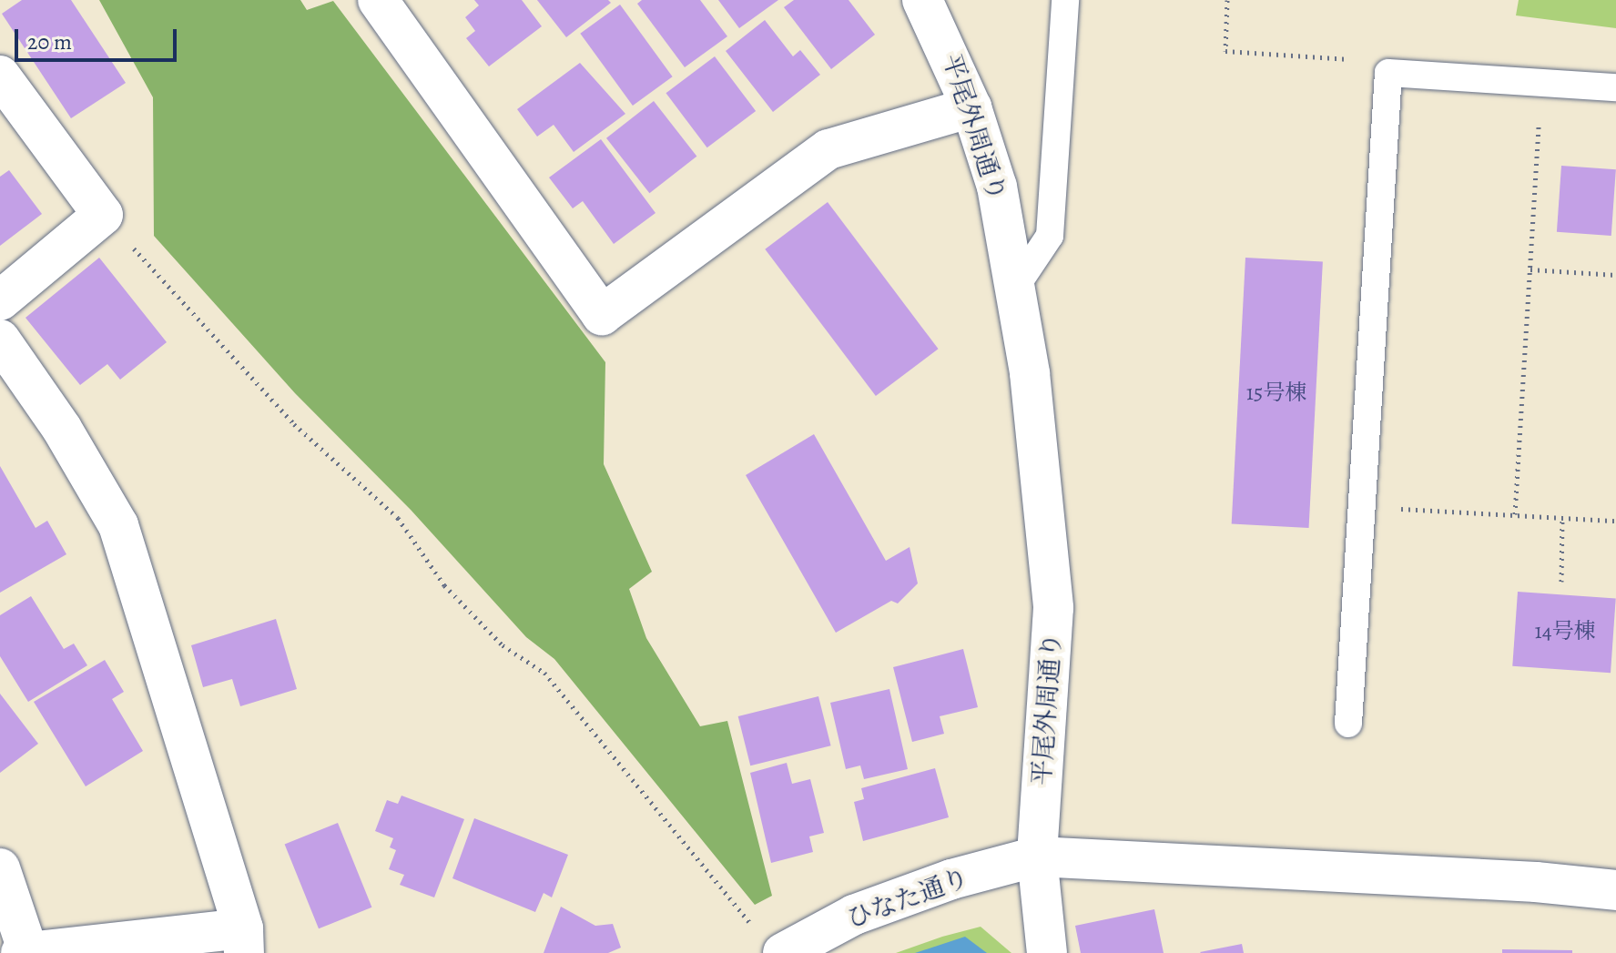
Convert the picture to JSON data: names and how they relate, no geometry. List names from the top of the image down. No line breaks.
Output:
{"streets":{"street":["平尾外周通り","ひなた通り"]},"crossings":[["平尾外周通り","ひなた通り"]],"house_numbers":["15号棟","14号棟"],"scale_bar":"20 m"}
